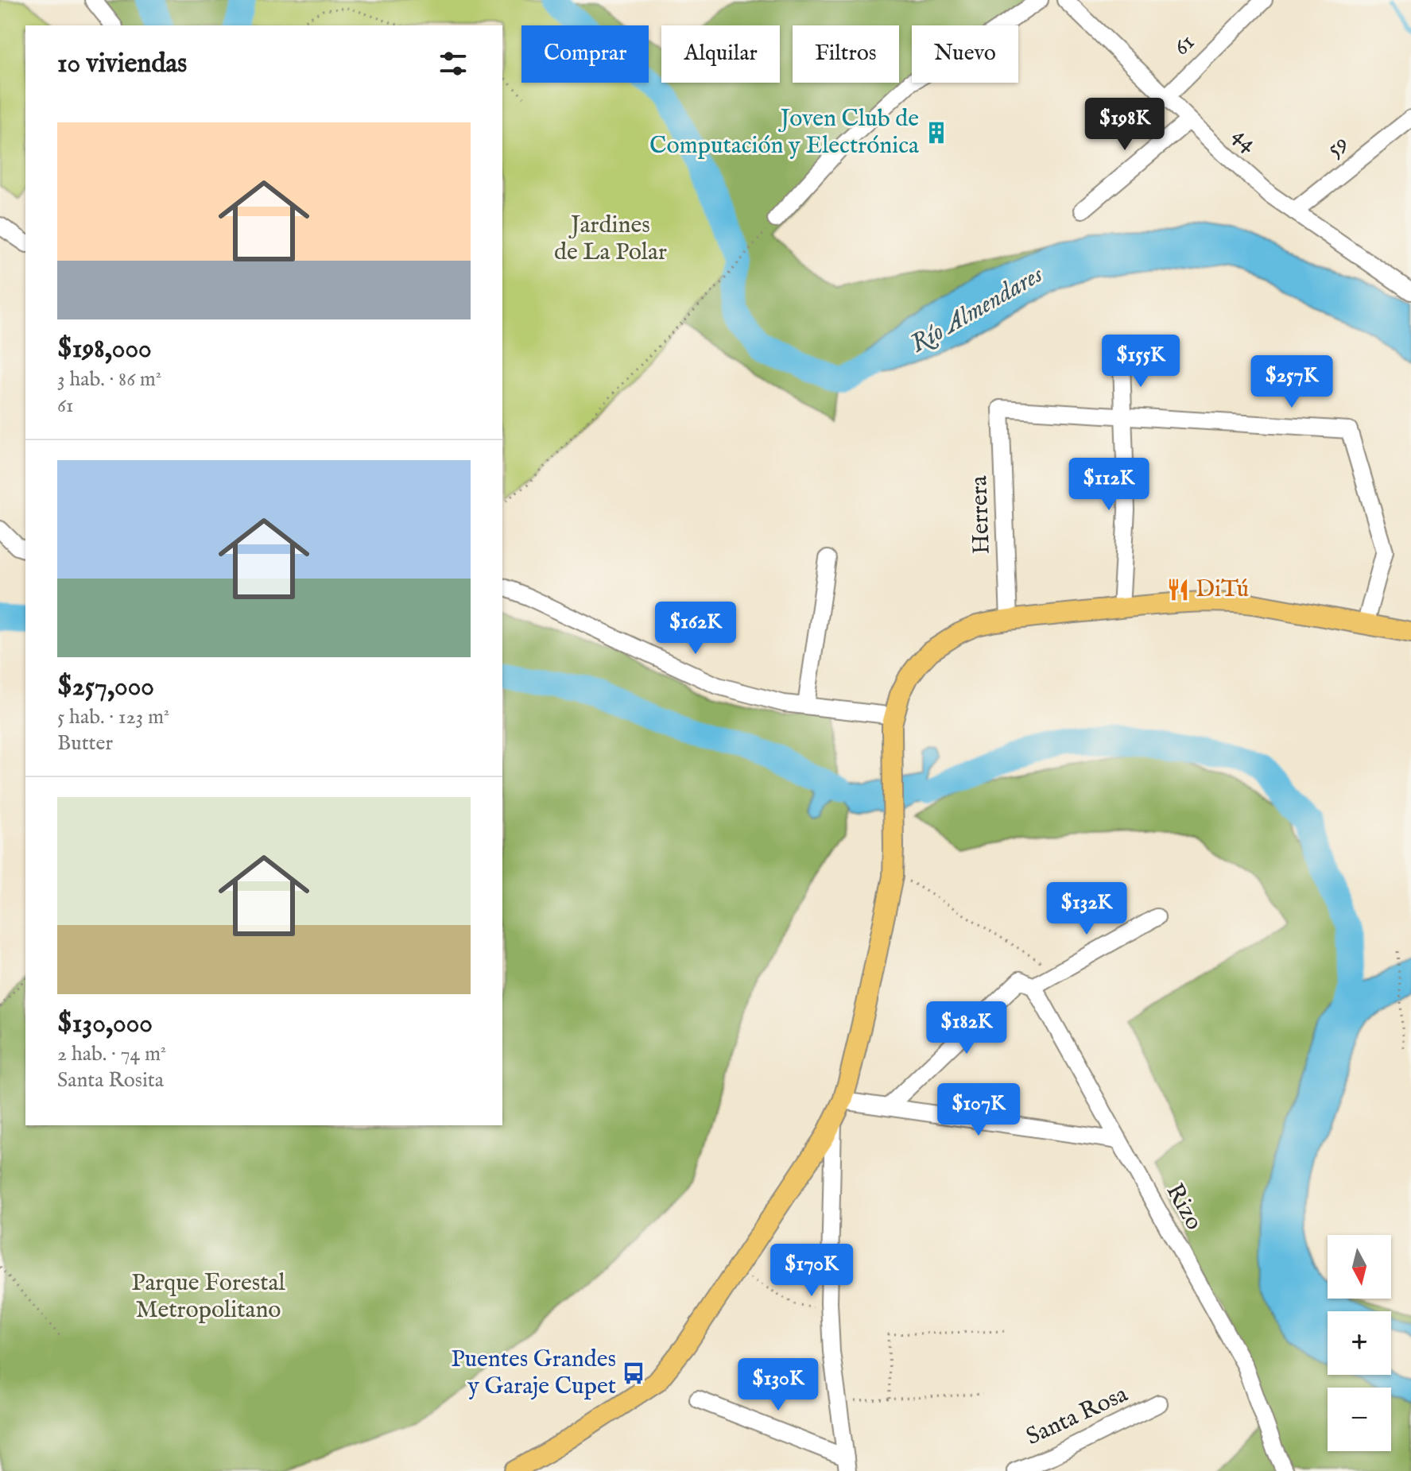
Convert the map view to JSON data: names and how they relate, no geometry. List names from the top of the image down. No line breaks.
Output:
{"streets":{"street":["61","44","59","Herrera","Rizo","Santa Rosa"]},"crossings":[["61","44"],["44","59"]],"water":["Río Almendares"],"parks":["Jardines de La Polar","Parque Forestal Metropolitano"],"places":{"building":["Joven Club de Computación y Electrónica"],"restaurant":["DiTú"],"bus stop":["Puentes Grandes y Garaje Cupet"]},"north":"bottom","page":{"chip":["Comprar","Alquilar","Filtros","Nuevo"],"heading":"10 viviendas","price":["$198K","$155K","$257K","$112K","$162K","$132K","$182K","$107K","$170K","$130K"],"list":[{"name":"$198,000","note":"3 hab. · 86 m² · 61"},{"name":"$257,000","note":"5 hab. · 123 m² · Butter"},{"name":"$130,000","note":"2 hab. · 74 m² · Santa Rosita"}],"map_buttons":["+","−"]}}
